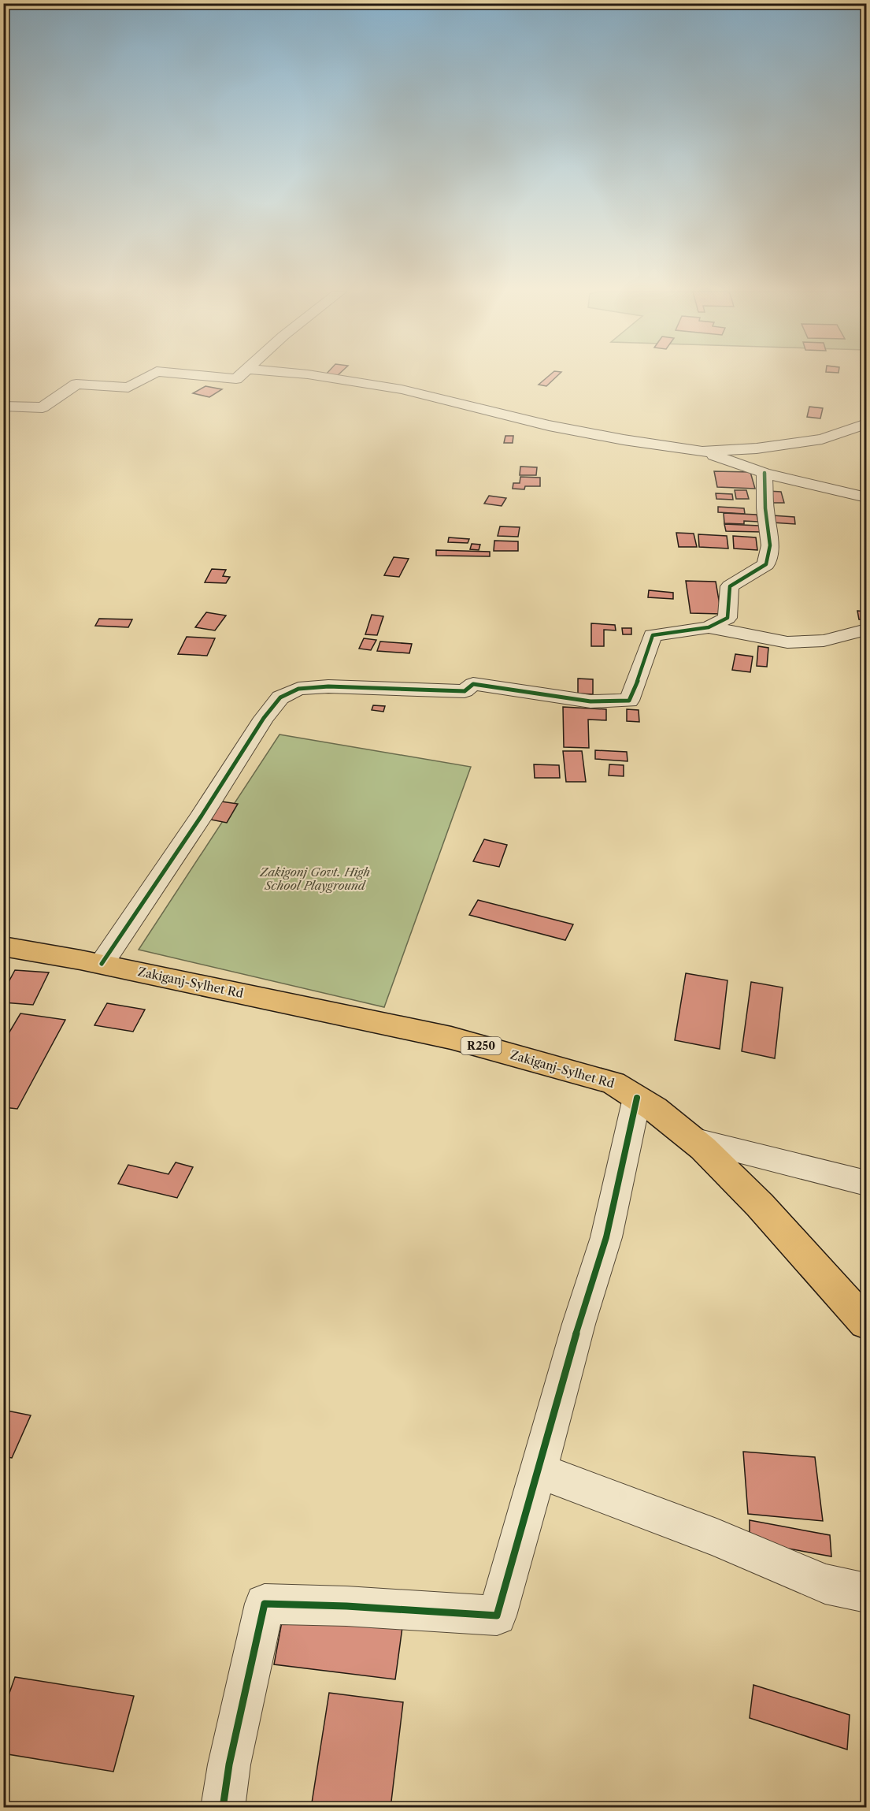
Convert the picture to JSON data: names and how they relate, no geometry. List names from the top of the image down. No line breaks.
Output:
{"streets":{"main road":["Zakiganj-Sylhet Rd","R250"]},"parks":["Zakigonj Govt. High School Playground"]}
